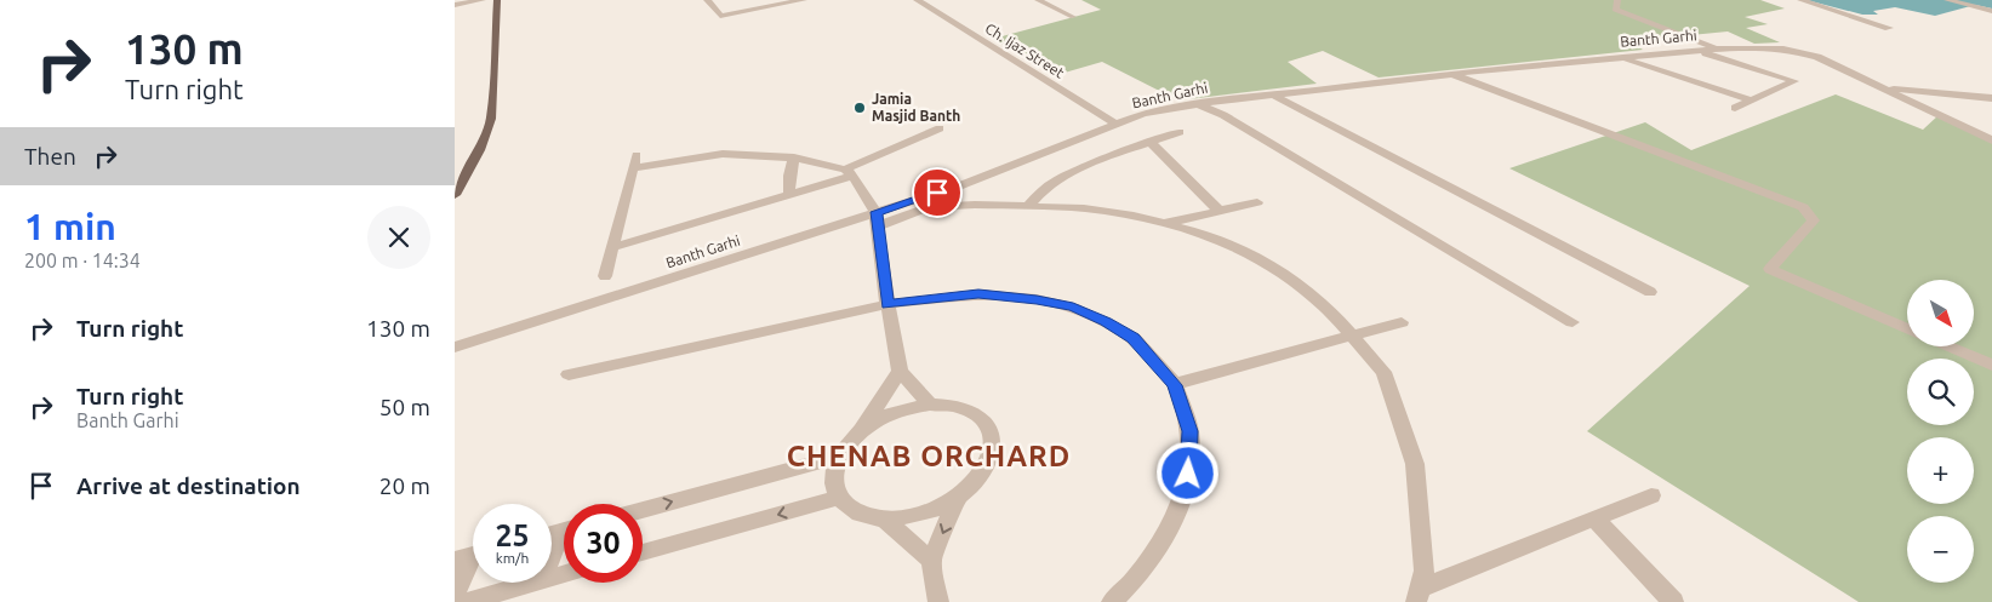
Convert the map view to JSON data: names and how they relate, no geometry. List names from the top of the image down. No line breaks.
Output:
{"streets":{"street":["Banth Garhi","Ch. Ijaz Street"]},"crossings":[["Banth Garhi","Ch. Ijaz Street"]],"districts":["CHENAB ORCHARD"],"places":["Jamia Masjid Banth"],"north":"bottom right","page":{"turn":["130 m","Turn right"],"then":"Then","heading":["1 min","200 m · 14:34"],"map_buttons":["+","−"],"list":[{"name":"Turn right","value":"130 m"},{"name":"Turn right","note":"Banth Garhi","value":"50 m"},{"name":"Arrive at destination","value":"20 m"}],"speed":"25 km/h","limit":"30"}}
